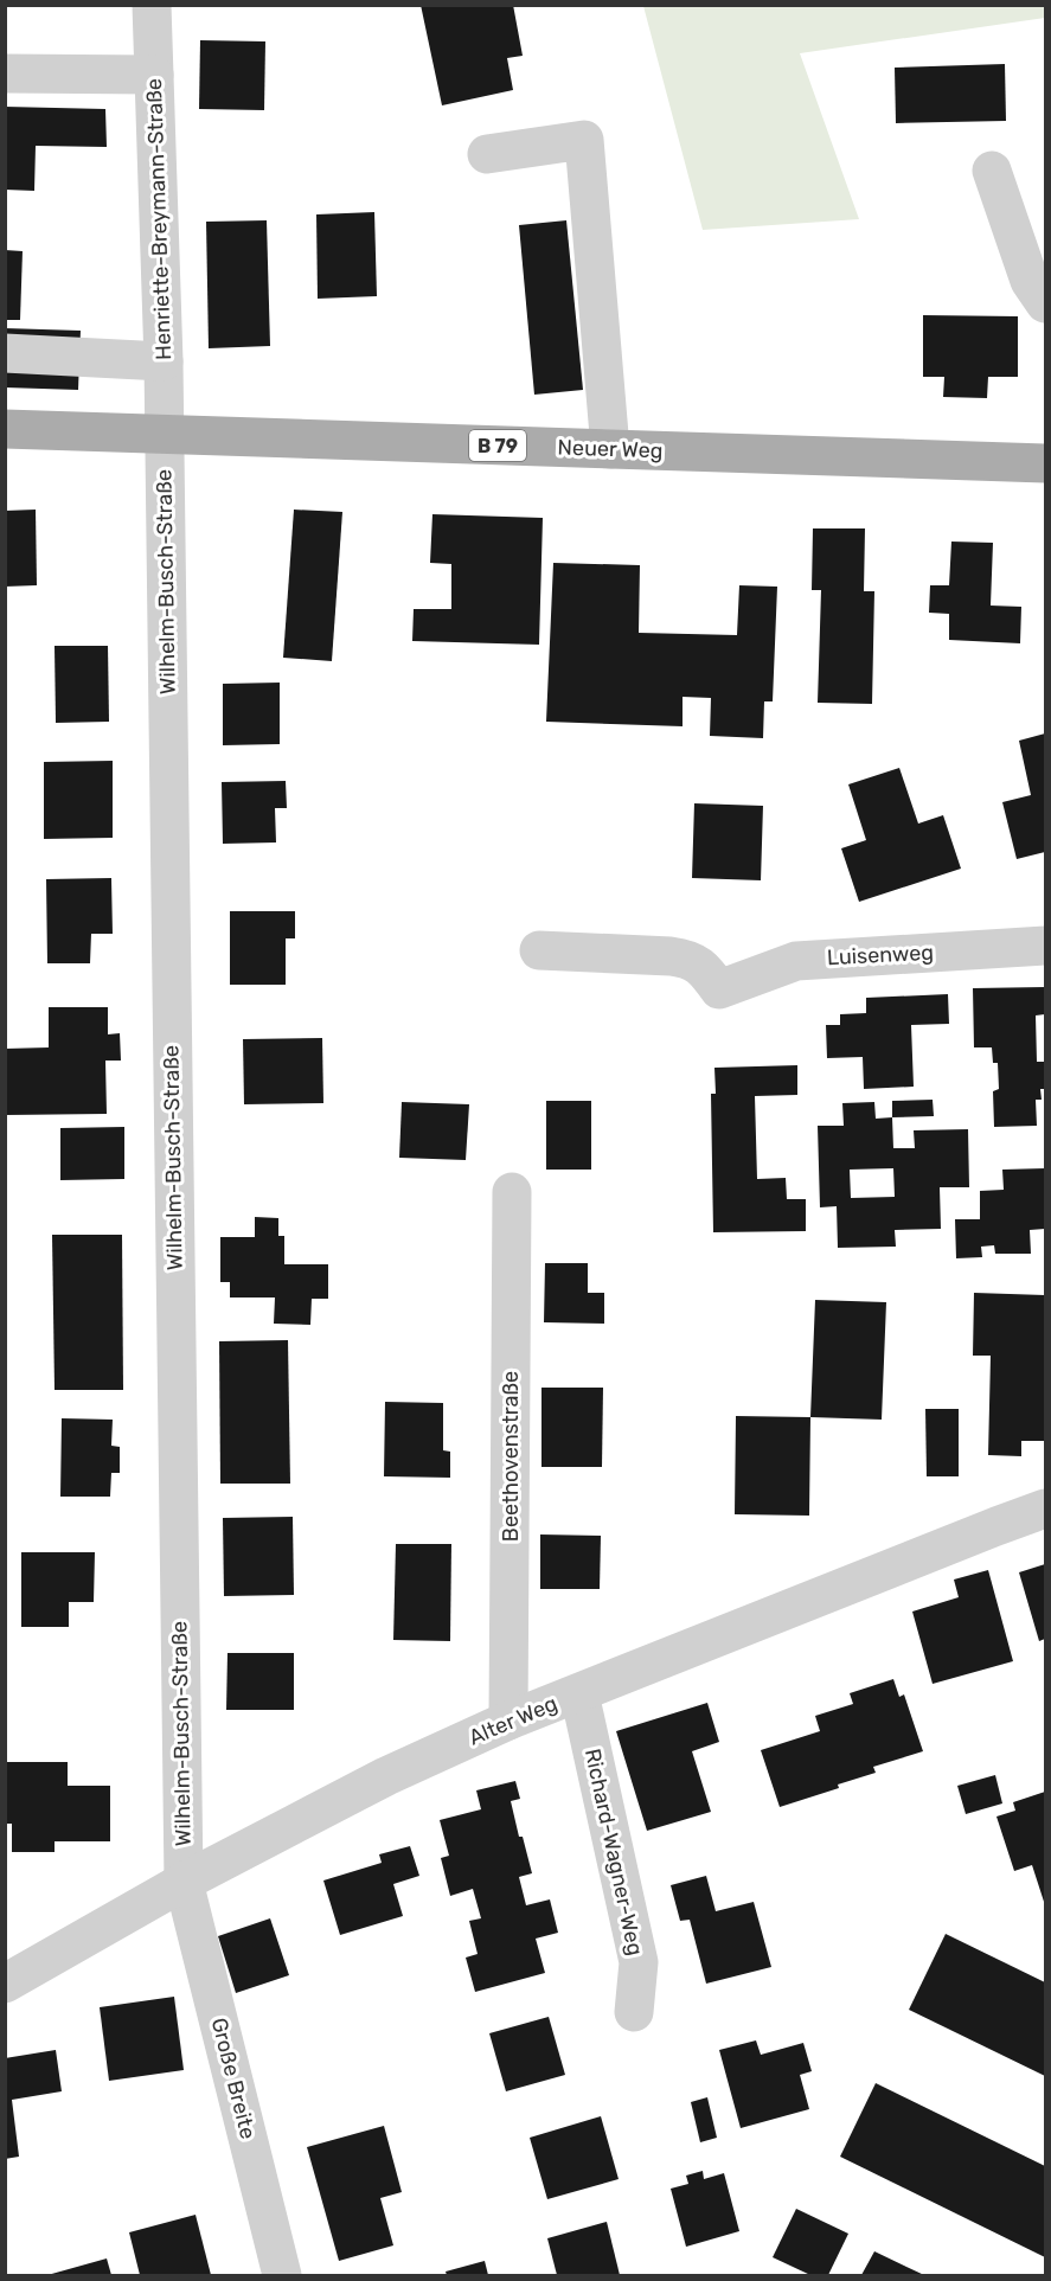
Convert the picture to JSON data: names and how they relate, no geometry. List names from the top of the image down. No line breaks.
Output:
{"streets":{"main road":["B 79","Neuer Weg"],"street":["Henriette-Breymann-Straße","Wilhelm-Busch-Straße","Luisenweg","Beethovenstraße","Alter Weg","Richard-Wagner-Weg","Große Breite"]},"crossings":[["Henriette-Breymann-Straße","Neuer Weg"],["Henriette-Breymann-Straße","Wilhelm-Busch-Straße"],["Neuer Weg","Wilhelm-Busch-Straße"],["Wilhelm-Busch-Straße","Alter Weg"],["Wilhelm-Busch-Straße","Große Breite"],["Beethovenstraße","Alter Weg"],["Alter Weg","Richard-Wagner-Weg"],["Alter Weg","Große Breite"]]}
